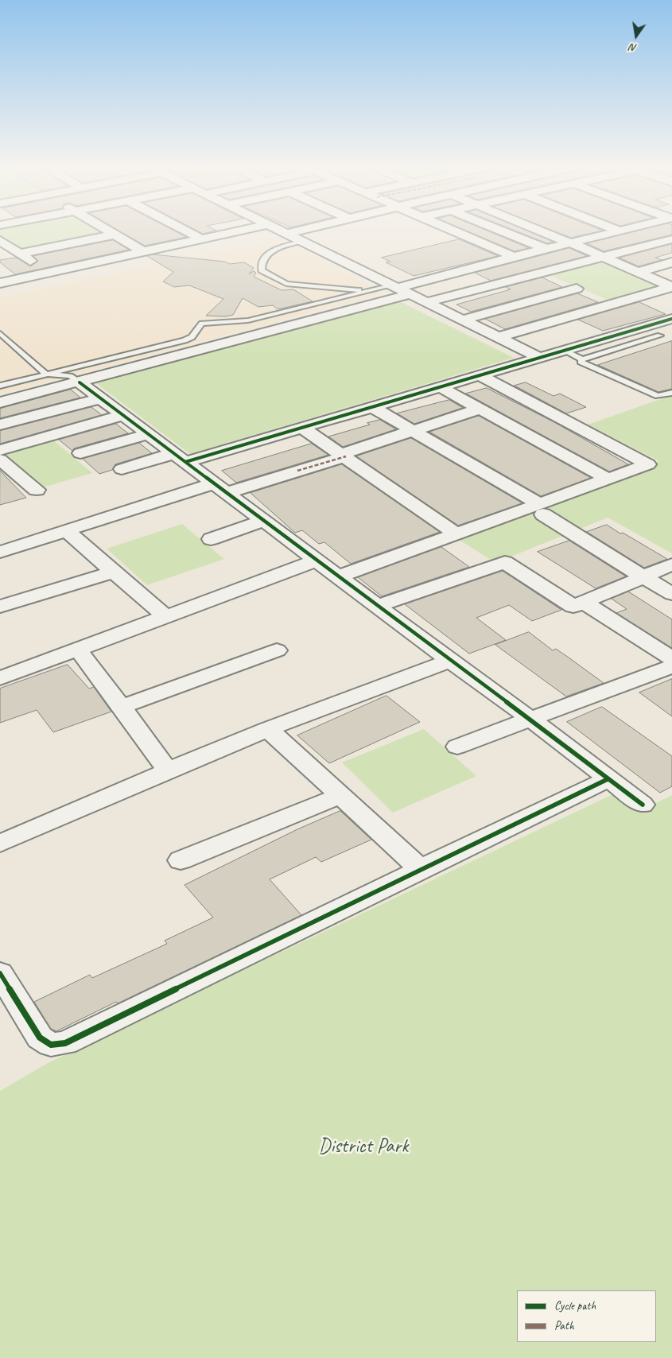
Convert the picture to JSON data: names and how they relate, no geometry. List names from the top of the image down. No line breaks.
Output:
{"parks":["District Park"],"legend":["Cycle path","Path"],"north":"bottom"}
